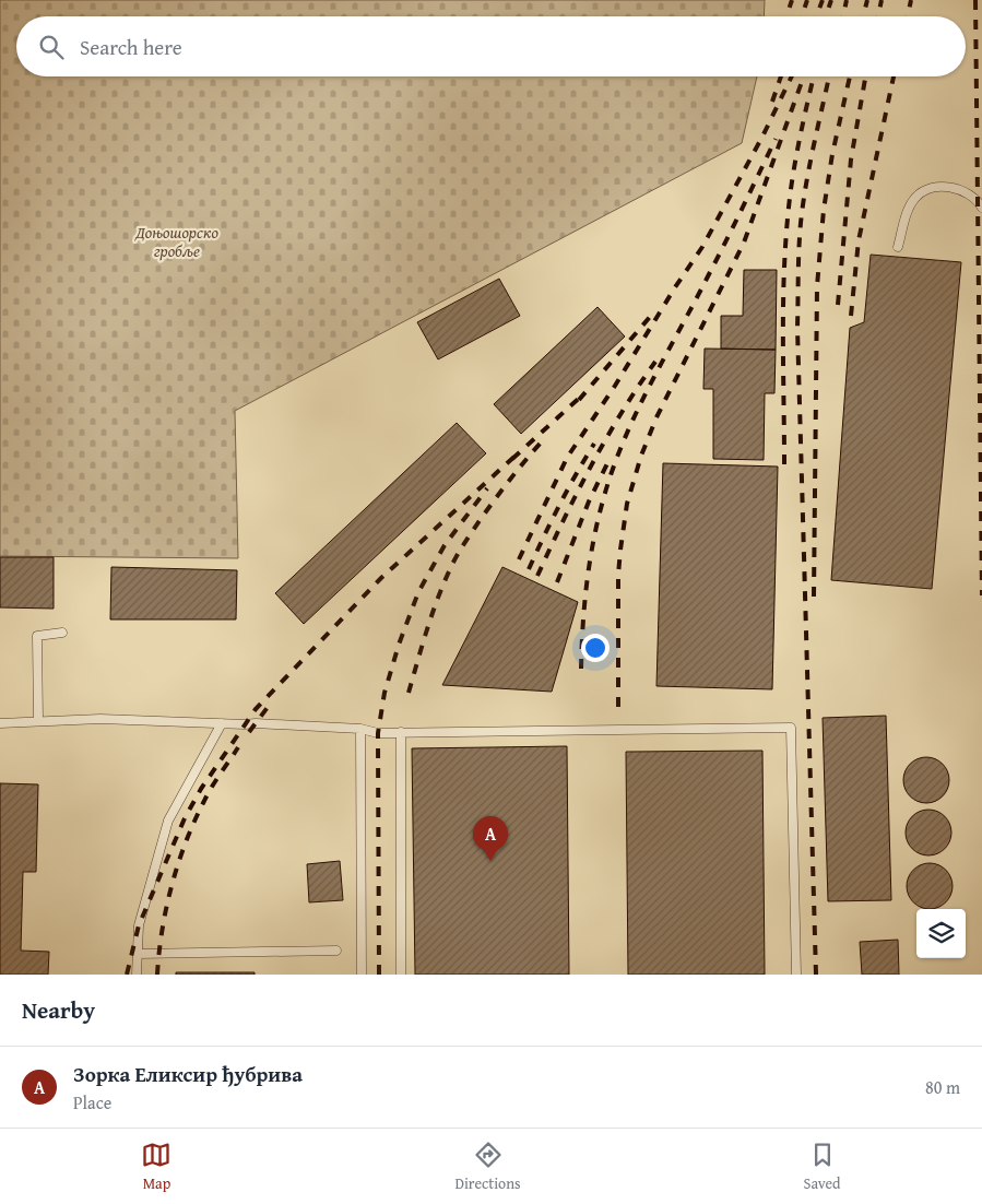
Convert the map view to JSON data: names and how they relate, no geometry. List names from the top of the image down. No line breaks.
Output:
{"parks":["Доњошорско гробље"],"page":{"search":"Search here","pins":"A","heading":"Nearby","list":[{"mark":"A","name":"Зорка Еликсир ђубрива","note":"Place","value":"80 m"}],"nav":["Map","Directions","Saved"]}}
